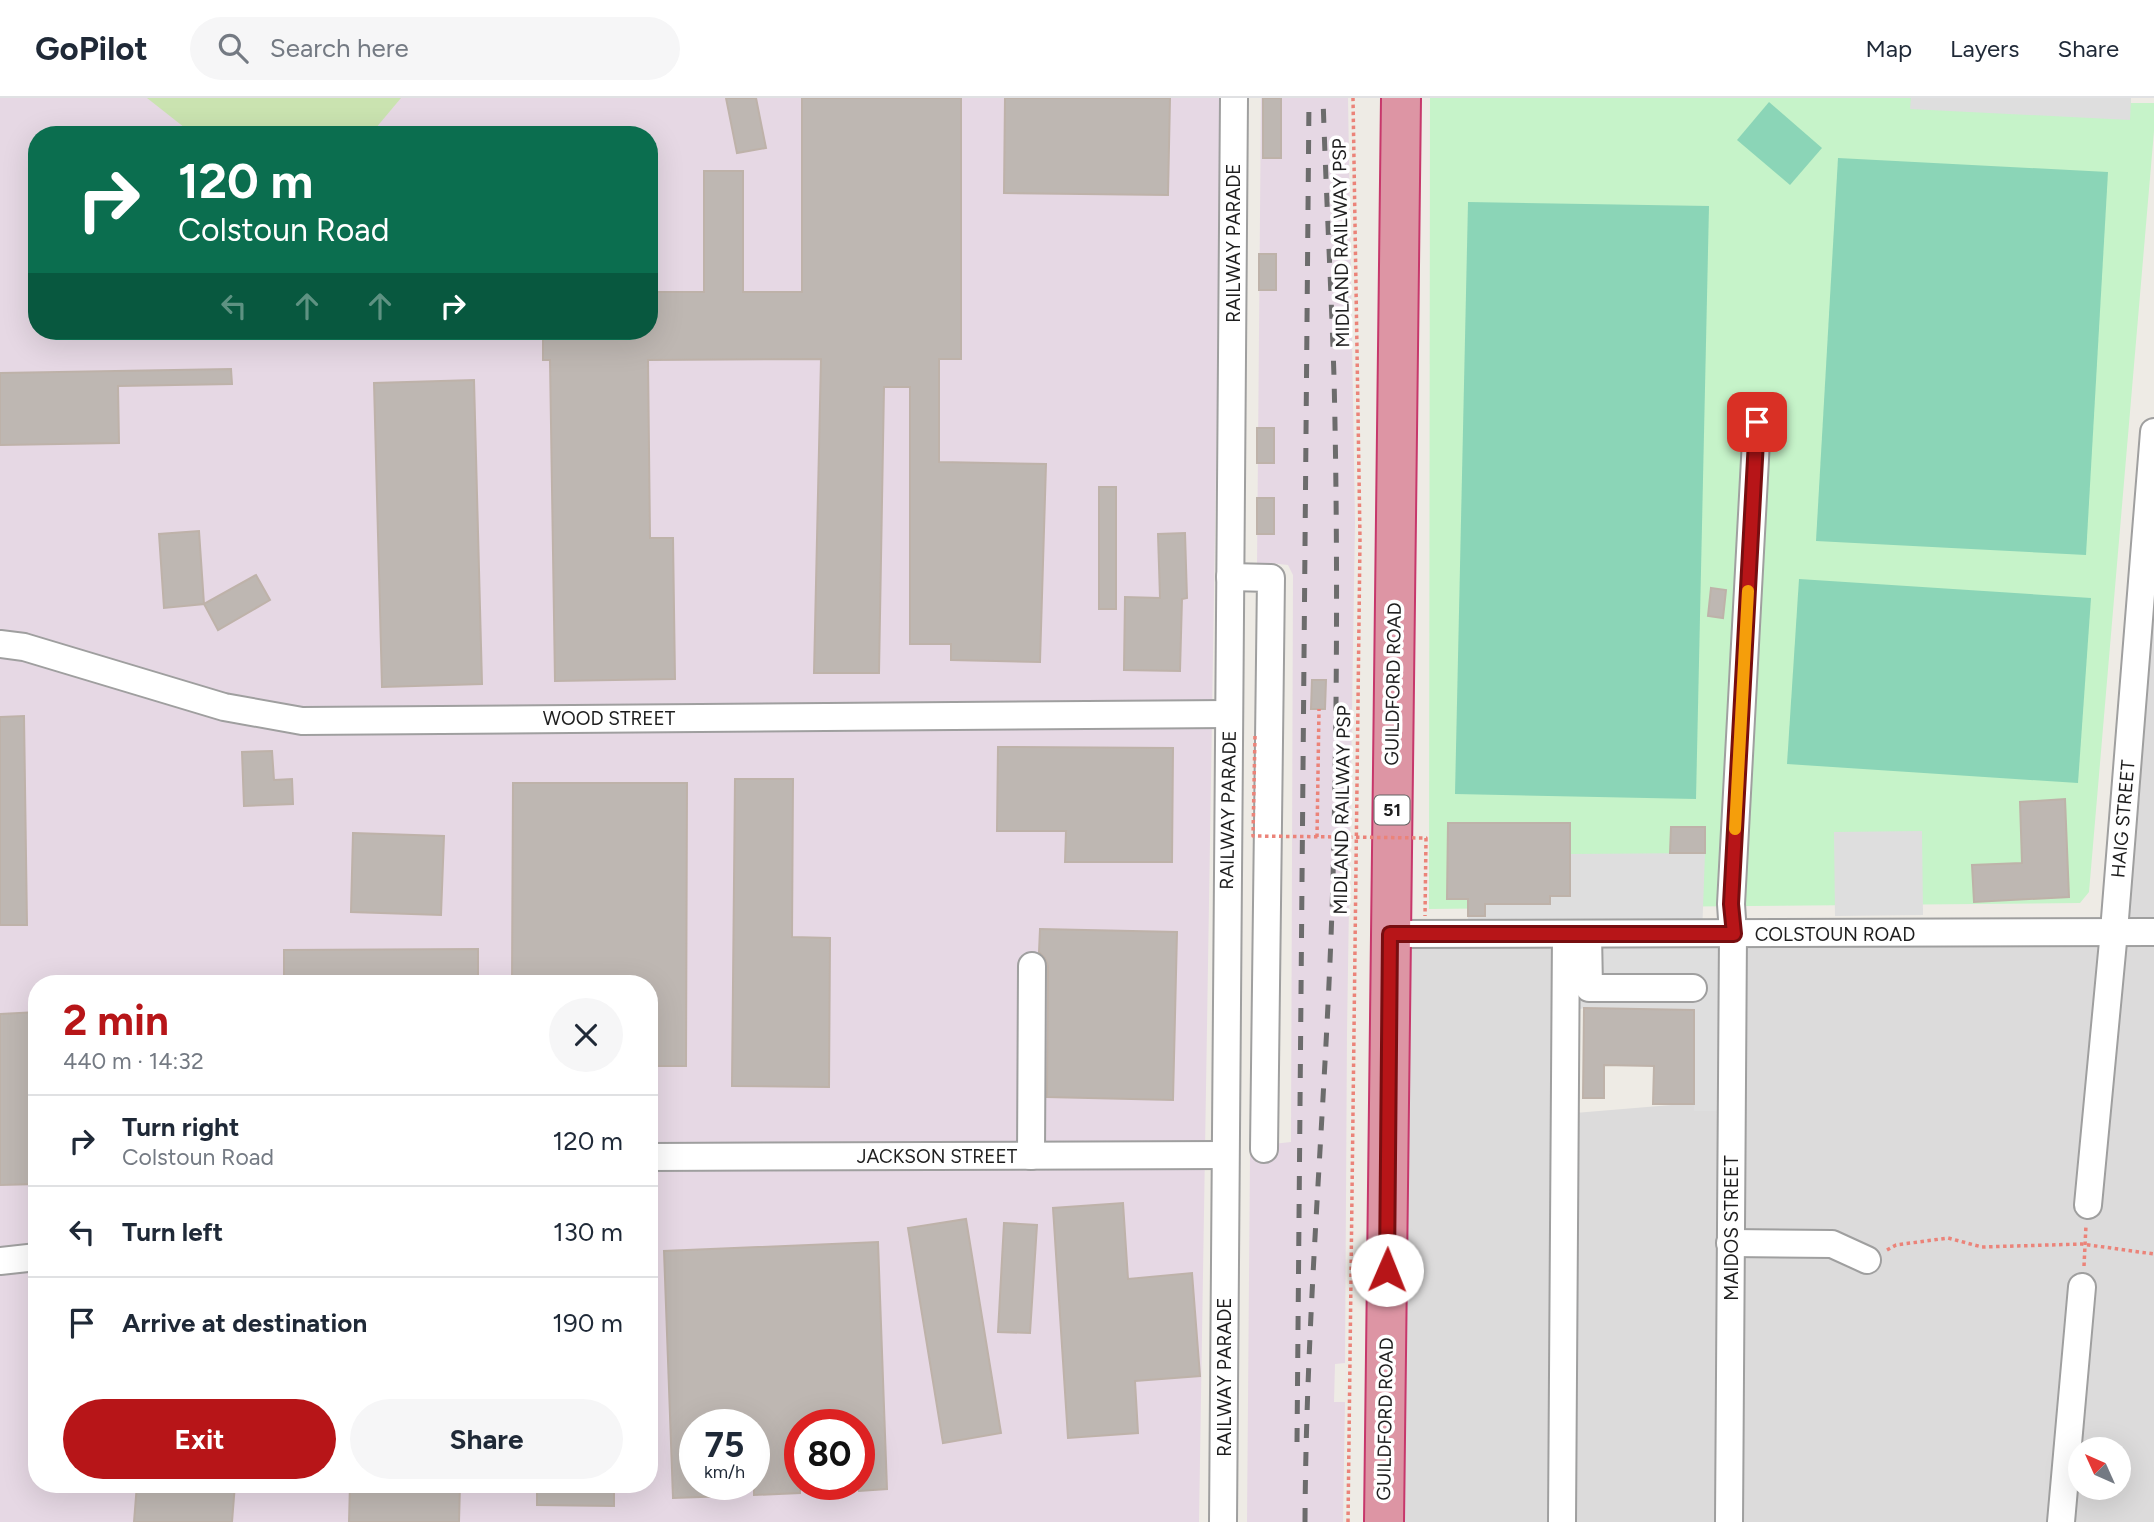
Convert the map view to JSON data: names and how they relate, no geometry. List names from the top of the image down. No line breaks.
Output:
{"streets":{"highway":["GUILDFORD ROAD","51"],"street":["RAILWAY PARADE","WOOD STREET","HAIG STREET","COLSTOUN ROAD","JACKSON STREET","MAIDOS STREET"],"path":["MIDLAND RAILWAY PSP"]},"crossings":[["RAILWAY PARADE","WOOD STREET"],["RAILWAY PARADE","JACKSON STREET"],["GUILDFORD ROAD","COLSTOUN ROAD"],["HAIG STREET","COLSTOUN ROAD"],["COLSTOUN ROAD","MAIDOS STREET"]],"north":"top left","page":{"header":"GoPilot","search":"Search here","nav":["Map","Layers","Share"],"turn":["120 m","Colstoun Road"],"heading":["2 min","440 m · 14:32"],"list":[{"name":"Turn right","note":"Colstoun Road","value":"120 m"},{"name":"Turn left","value":"130 m"},{"name":"Arrive at destination","value":"190 m"}],"buttons":["Exit","Share"],"speed":"75 km/h","limit":"80"}}
